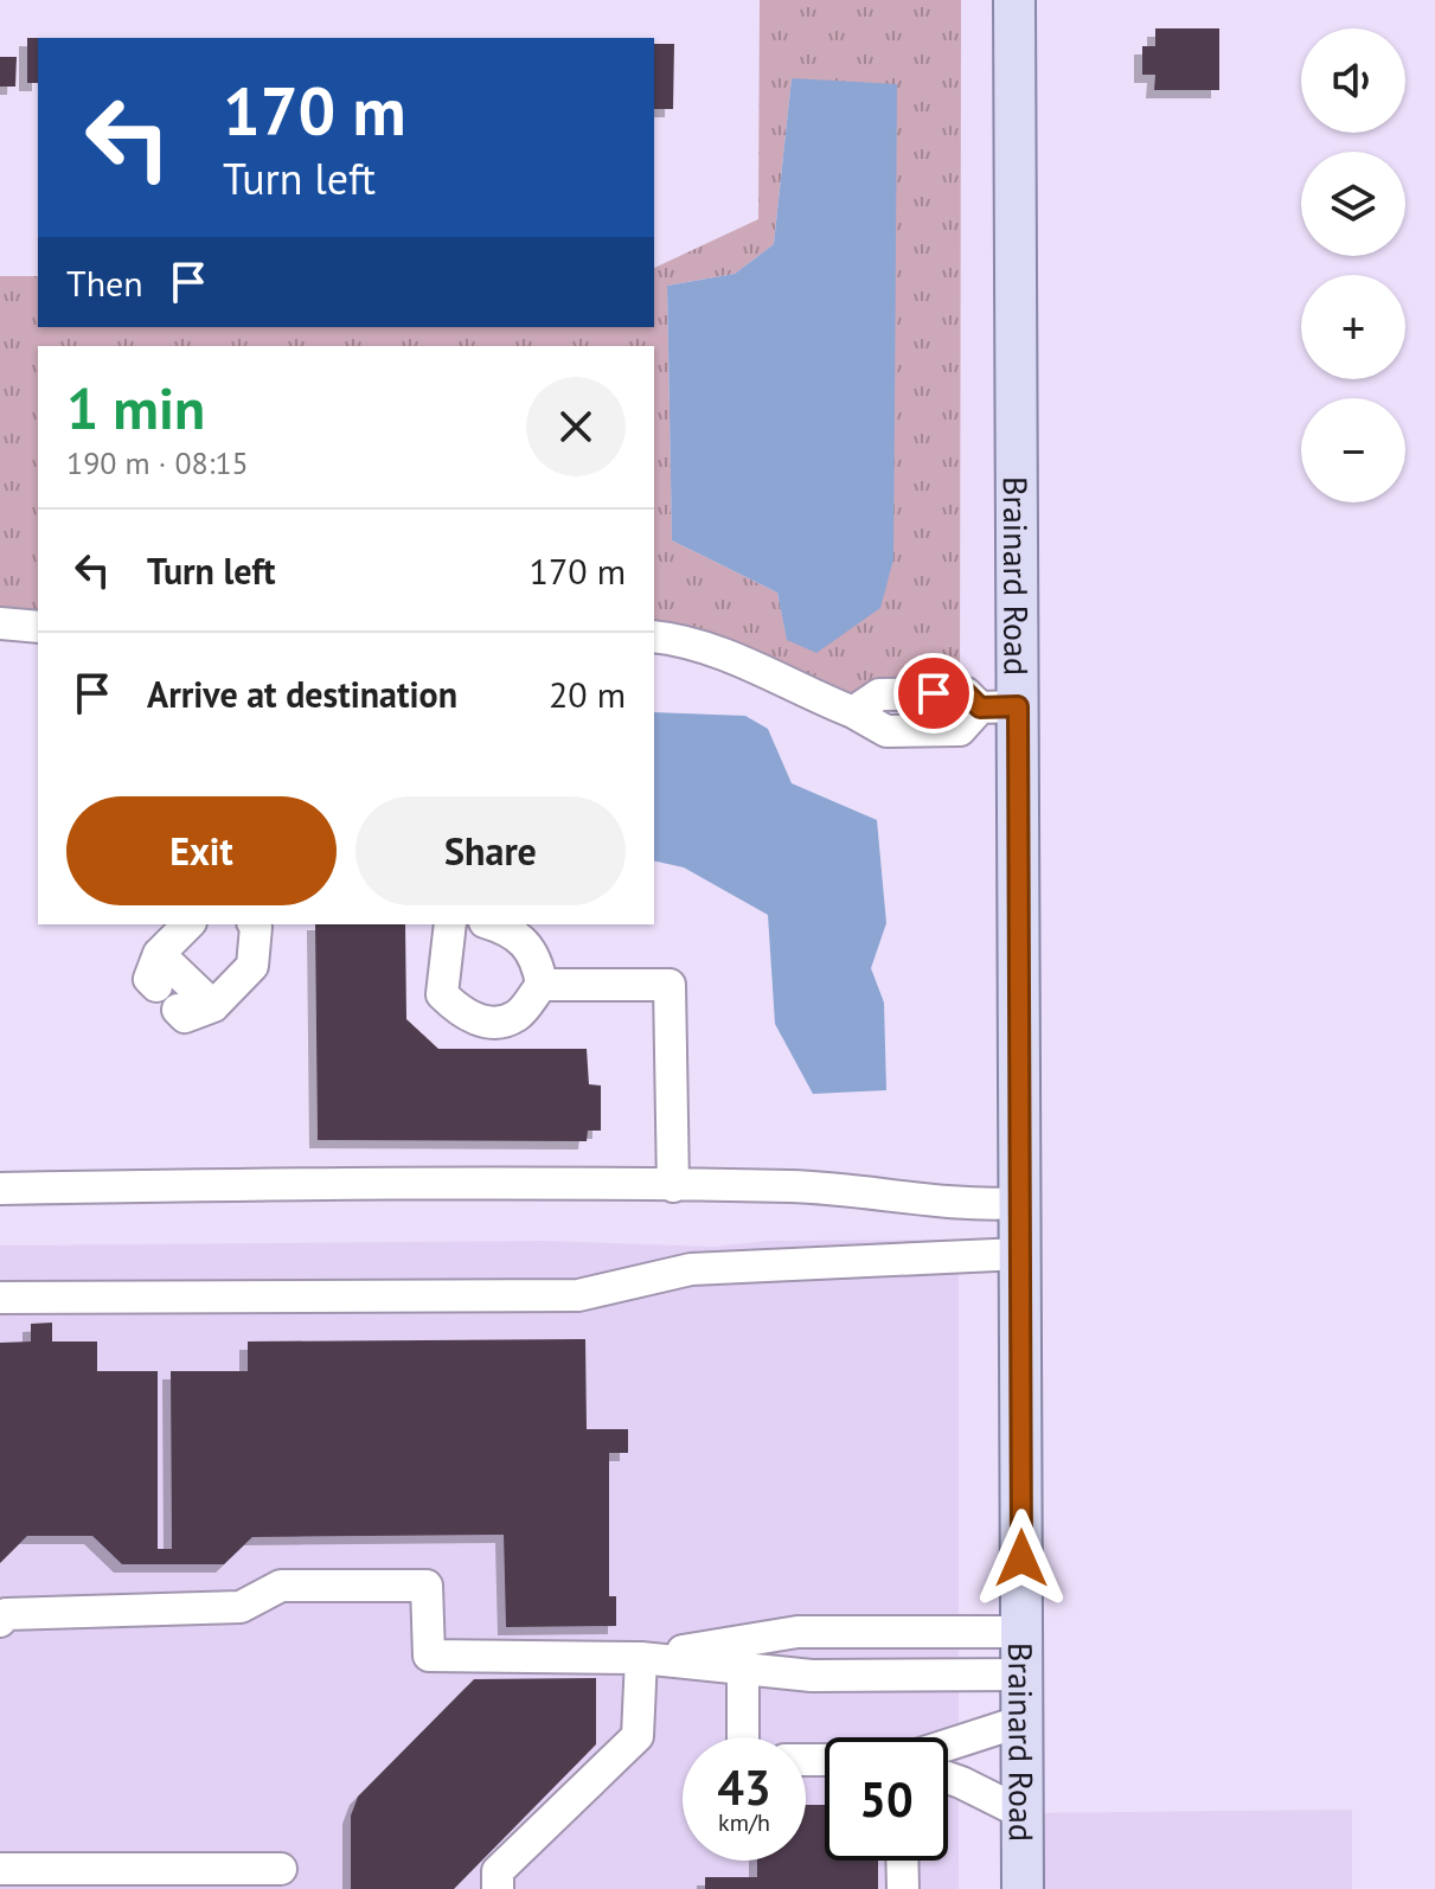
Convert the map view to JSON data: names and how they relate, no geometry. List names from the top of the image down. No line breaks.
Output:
{"streets":{"main road":["Brainard Road"]},"page":{"map_buttons":["+","−"],"turn":["170 m","Turn left"],"then":"Then","heading":["1 min","190 m · 08:15"],"list":[{"name":"Turn left","value":"170 m"},{"name":"Arrive at destination","value":"20 m"}],"buttons":["Exit","Share"],"speed":"43 km/h","limit":"50"}}
